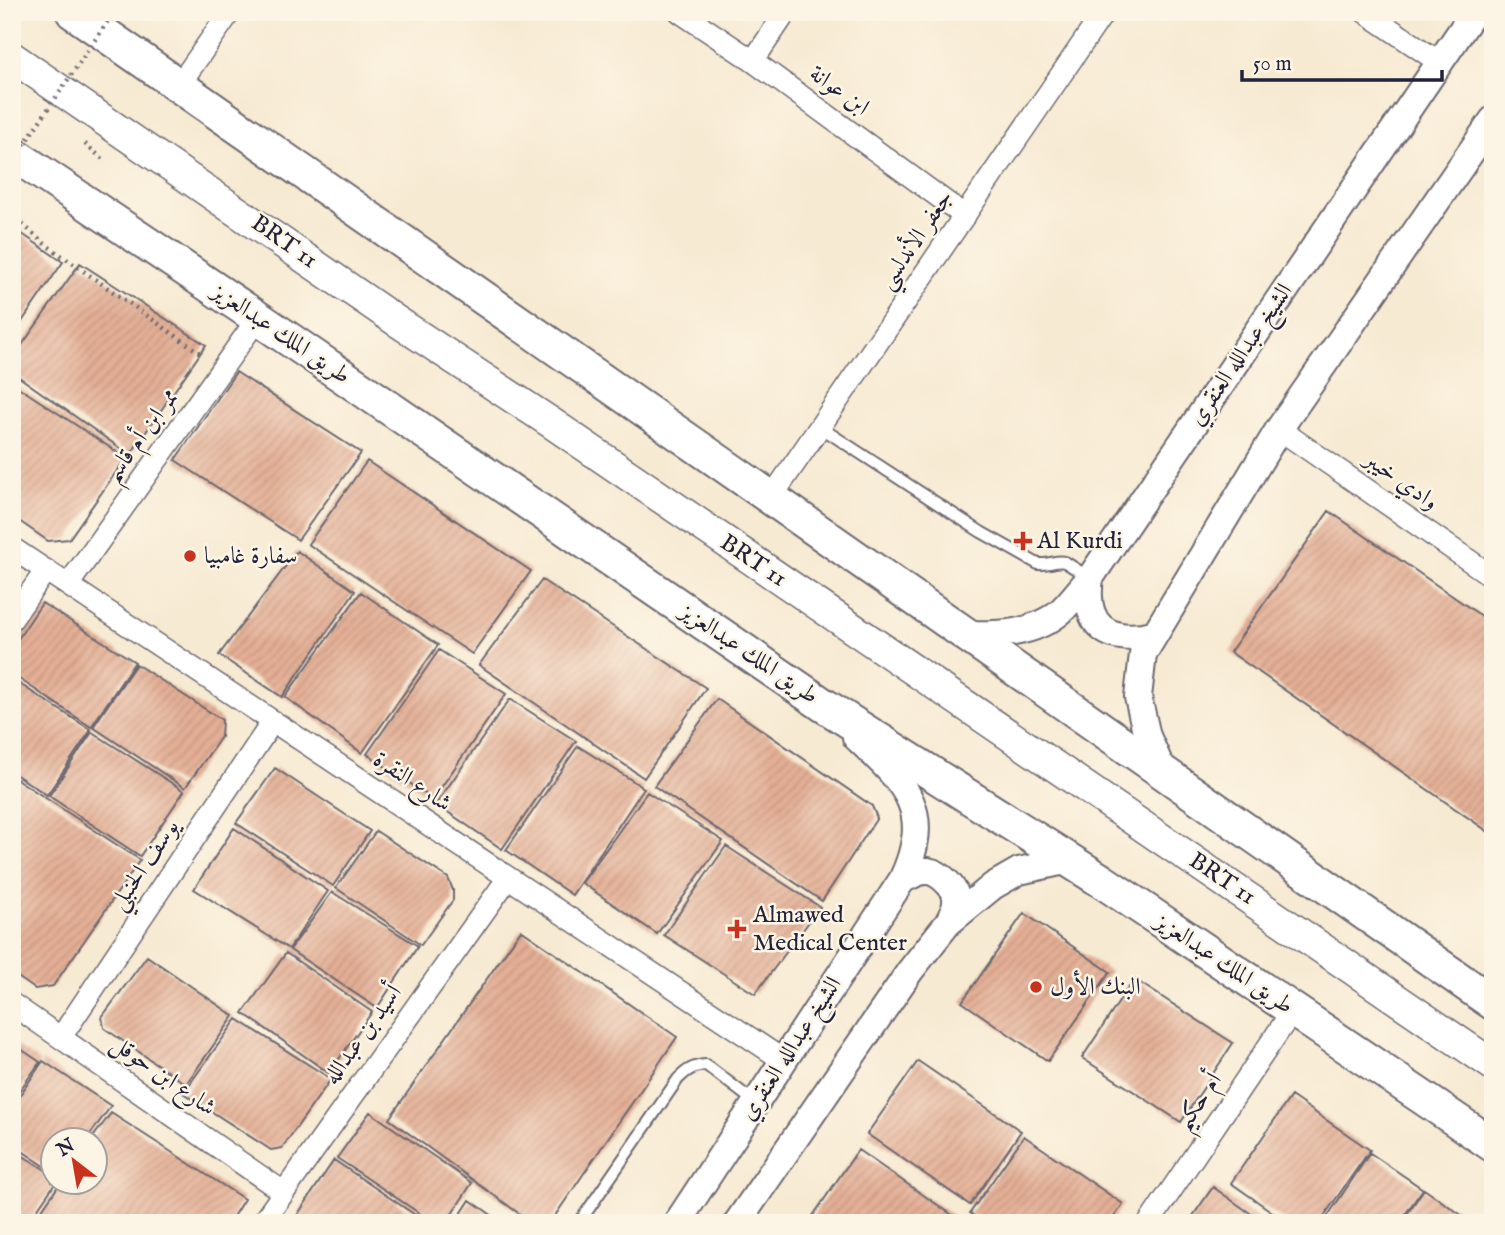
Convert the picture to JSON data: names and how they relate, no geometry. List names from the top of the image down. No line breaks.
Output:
{"streets":{"main road":["BRT 11","طريق الملك عبدالعزيز"],"street":["ابن عوانة","جعفر الأندلسي","الشيخ عبدالله العنقري","ممر ابن أم قاسم","وادي خيبر","شارع النقرة","يوسف الحنبلي","أسيد بن عبدالله","شارع ابن حوقل","أم حكيم"]},"crossings":[["ابن عوانة","جعفر الأندلسي"],["طريق الملك عبدالعزيز","الشيخ عبدالله العنقري"],["طريق الملك عبدالعزيز","ممر ابن أم قاسم"],["طريق الملك عبدالعزيز","أم حكيم"],["الشيخ عبدالله العنقري","شارع النقرة"],["ممر ابن أم قاسم","شارع النقرة"],["شارع النقرة","يوسف الحنبلي"],["شارع النقرة","أسيد بن عبدالله"],["يوسف الحنبلي","شارع ابن حوقل"],["أسيد بن عبدالله","شارع ابن حوقل"]],"places":{"health":["Al Kurdi","Almawed Medical Center"],"other":["سفارة غامبيا","البنك الأول"]},"scale_bar":"50 m","north":"top left"}
